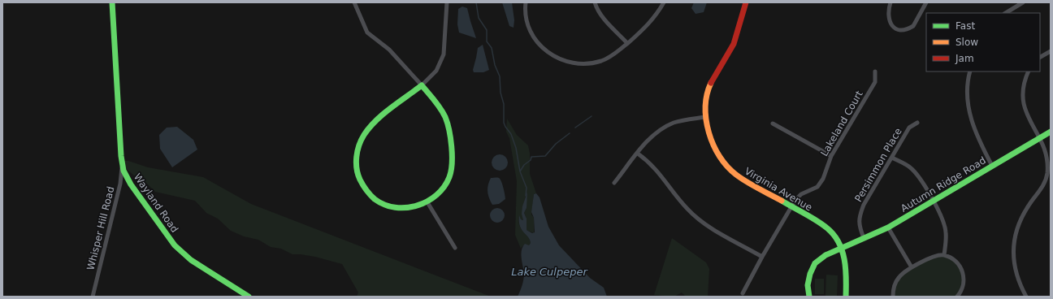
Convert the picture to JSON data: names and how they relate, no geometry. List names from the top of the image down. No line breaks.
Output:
{"streets":{"street":["Lakeland Court","Persimmon Place","Autumn Ridge Road","Virginia Avenue","Wayland Road","Whisper Hill Road"]},"crossings":[["Lakeland Court","Virginia Avenue"],["Persimmon Place","Autumn Ridge Road"],["Autumn Ridge Road","Virginia Avenue"],["Wayland Road","Whisper Hill Road"]],"water":["Lake Culpeper"],"legend":["Fast","Slow","Jam"]}
